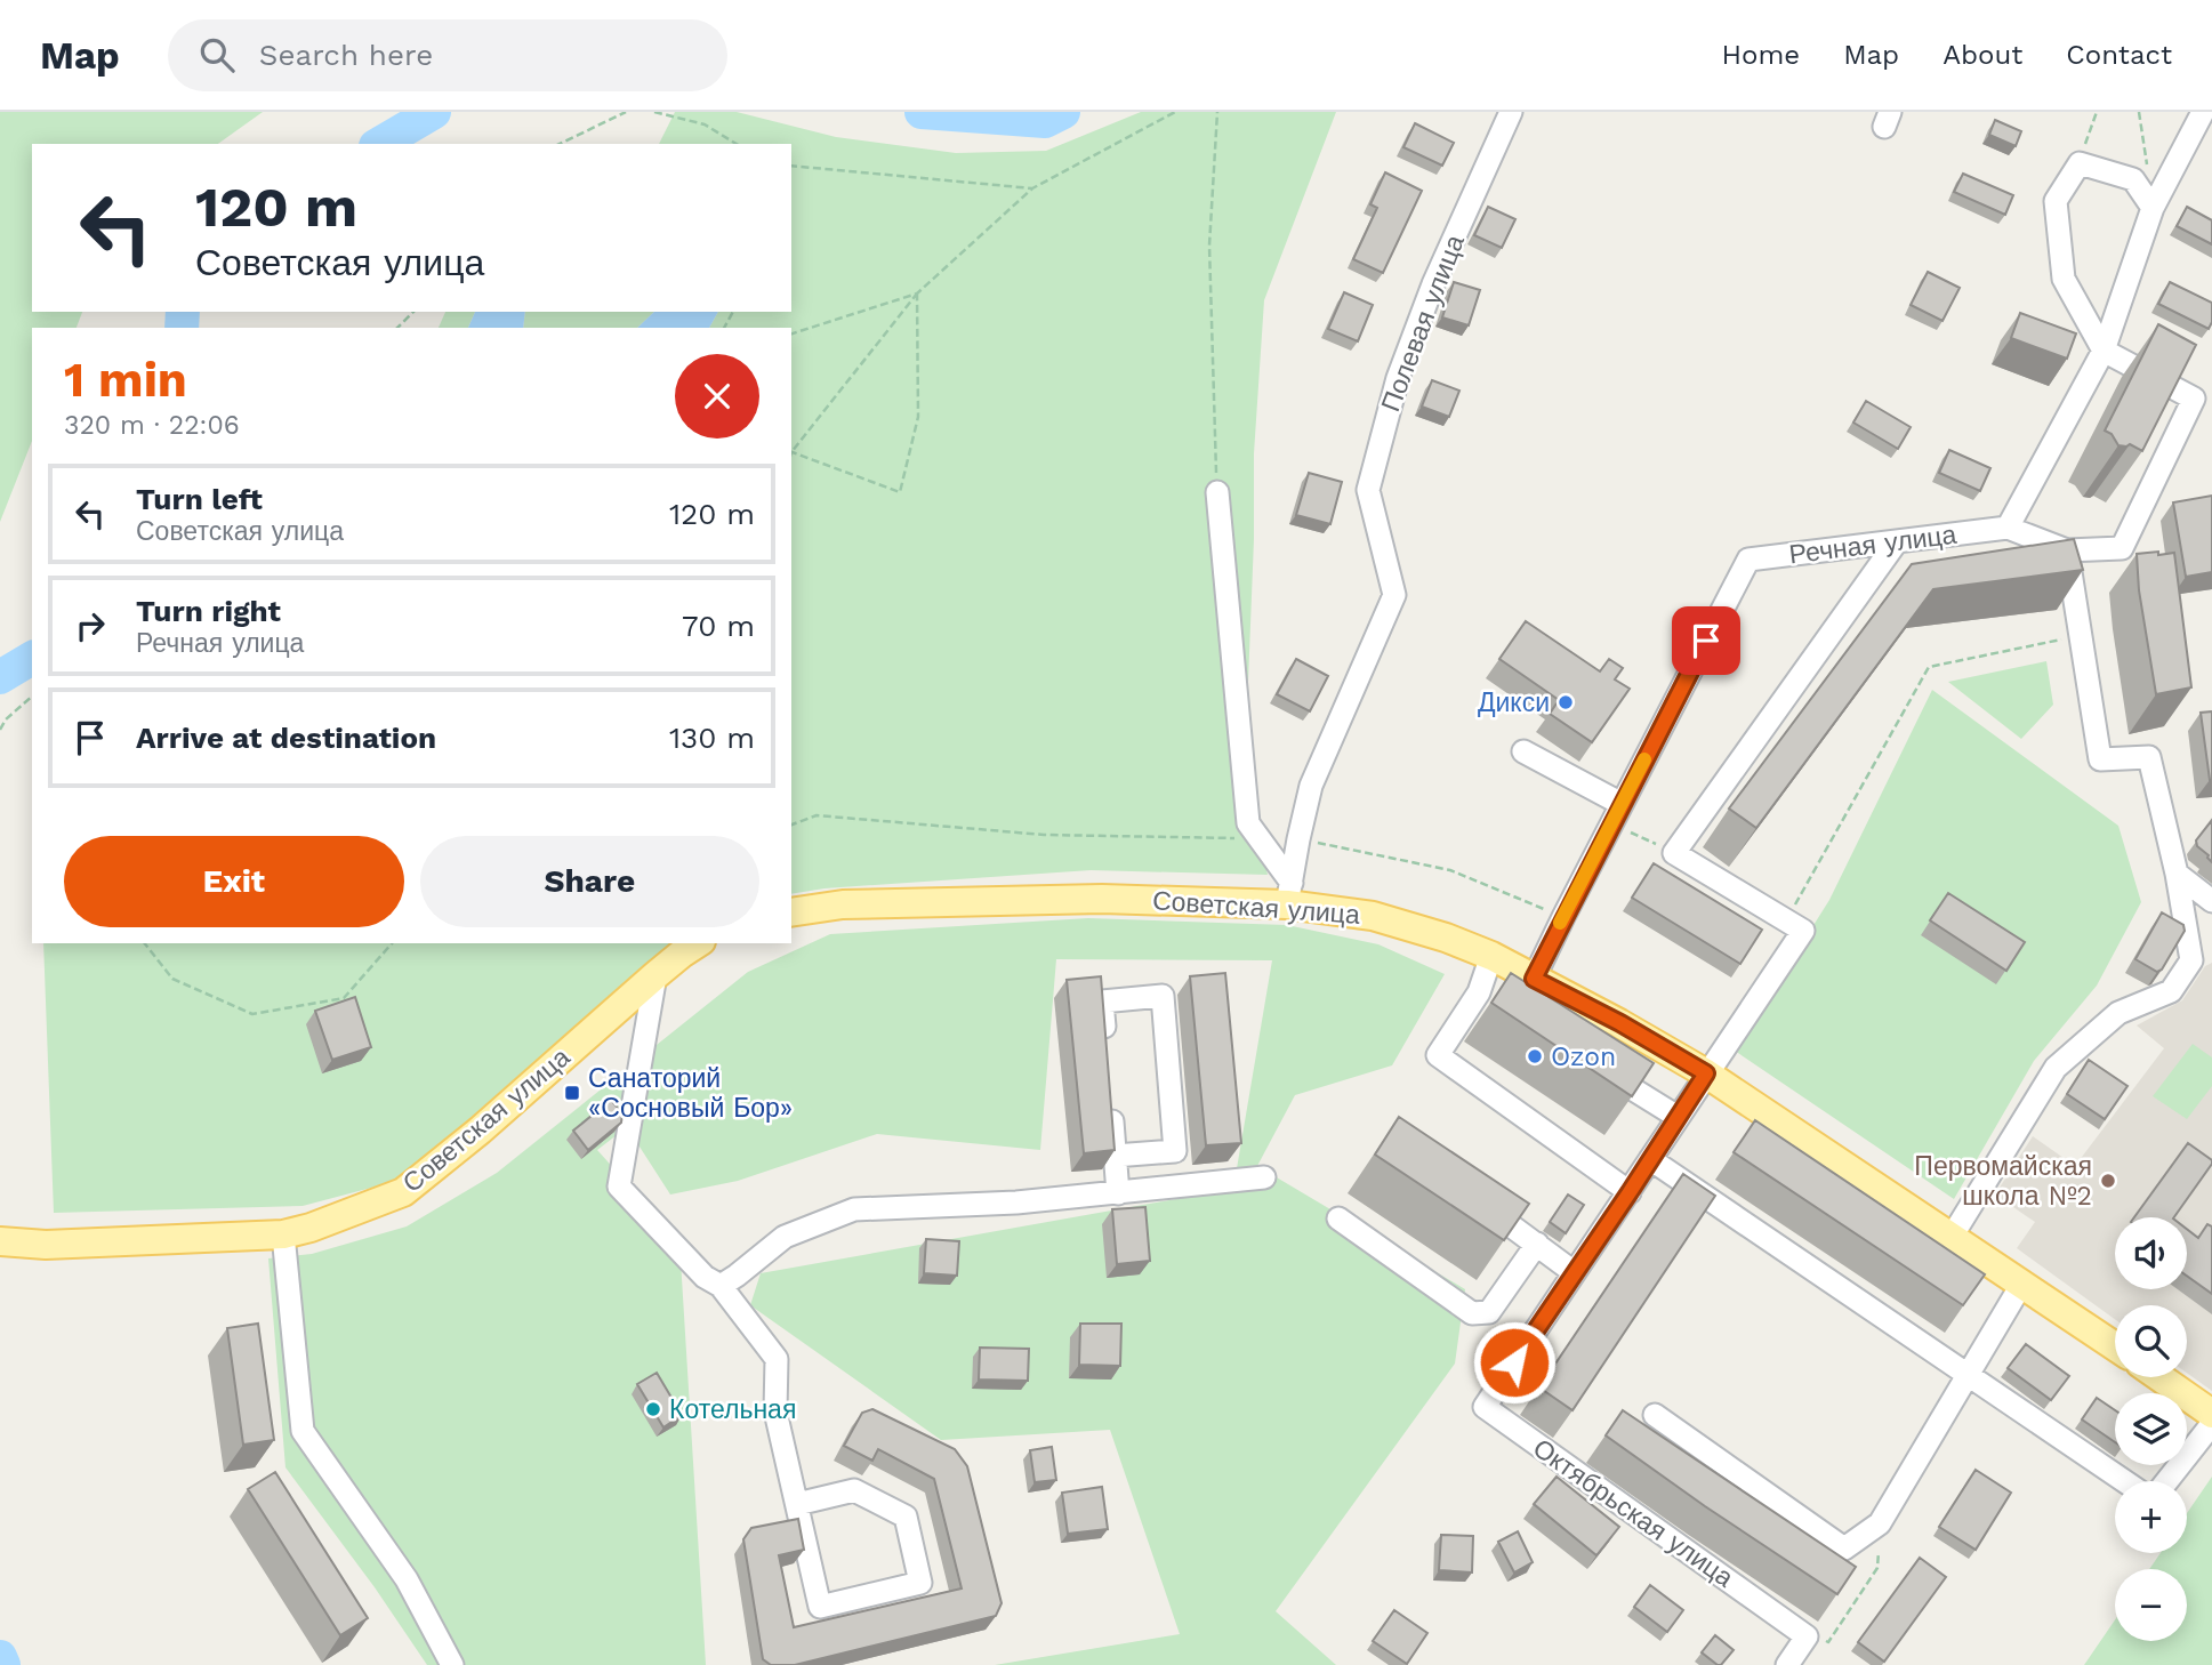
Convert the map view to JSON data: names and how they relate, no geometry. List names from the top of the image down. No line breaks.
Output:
{"streets":{"main road":["Советская улица"],"street":["Полевая улица","Речная улица","Октябрьская улица"]},"crossings":[["Полевая улица","Советская улица"],["Речная улица","Советская улица"],["Советская улица","Октябрьская улица"]],"places":{"other":["Дикси","Ozon","Первомайская школа №2","Котельная"],"transit":["Санаторий «Сосновый Бор»"]},"page":{"header":"Map","search":"Search here","nav":["Home","Map","About","Contact"],"turn":["120 m","Советская улица"],"heading":["1 min","320 m · 22:06"],"list":[{"name":"Turn left","note":"Советская улица","value":"120 m"},{"name":"Turn right","note":"Речная улица","value":"70 m"},{"name":"Arrive at destination","value":"130 m"}],"buttons":["Exit","Share"],"map_buttons":["+","−"]}}
